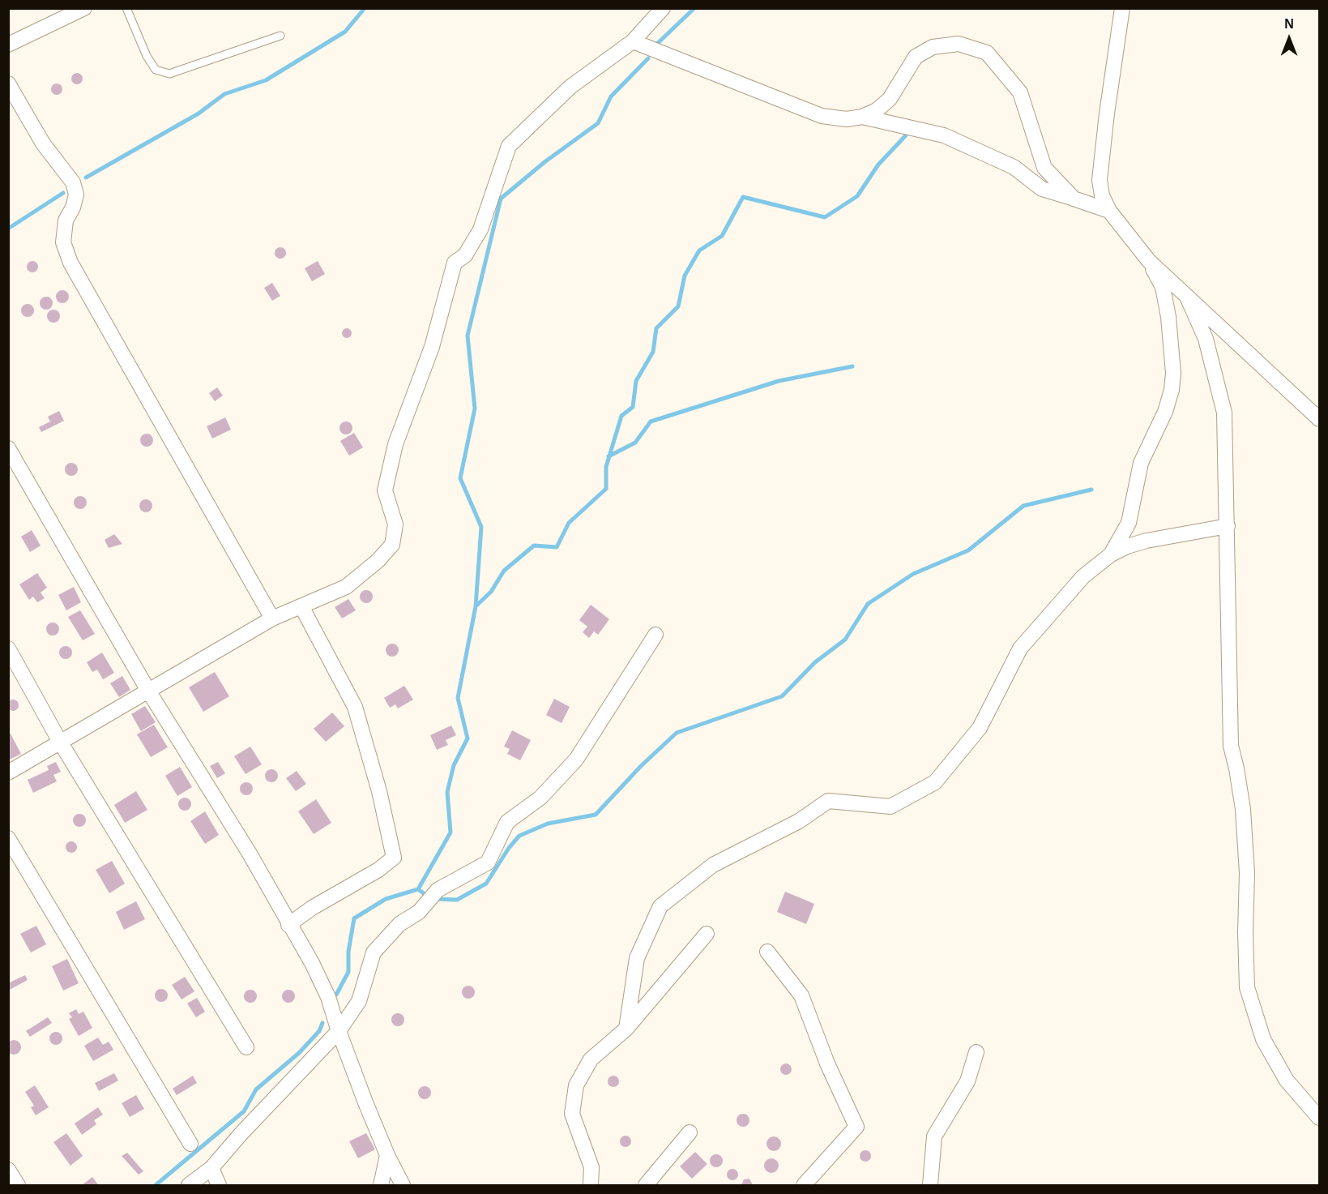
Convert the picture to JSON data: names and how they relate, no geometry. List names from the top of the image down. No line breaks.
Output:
{"north":"top"}
